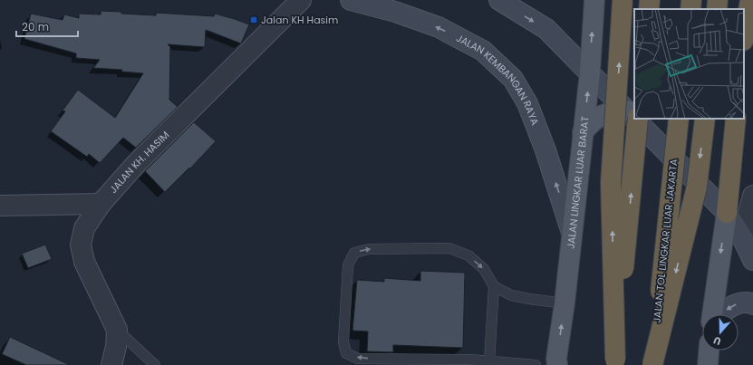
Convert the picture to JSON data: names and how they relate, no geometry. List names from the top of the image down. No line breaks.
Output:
{"streets":{"highway":["JALAN TOL LINGKAR LUAR JAKARTA"],"main road":["JALAN KEMBANGAN RAYA","JALAN LINGKAR LUAR BARAT"],"street":["JALAN KH. HASIM"]},"crossings":[["JALAN KEMBANGAN RAYA","JALAN LINGKAR LUAR BARAT"]],"one_way":["JALAN LINGKAR LUAR BARAT"],"places":{"transit":["Jalan KH Hasim"]},"scale_bar":"20 m","north":"bottom"}
